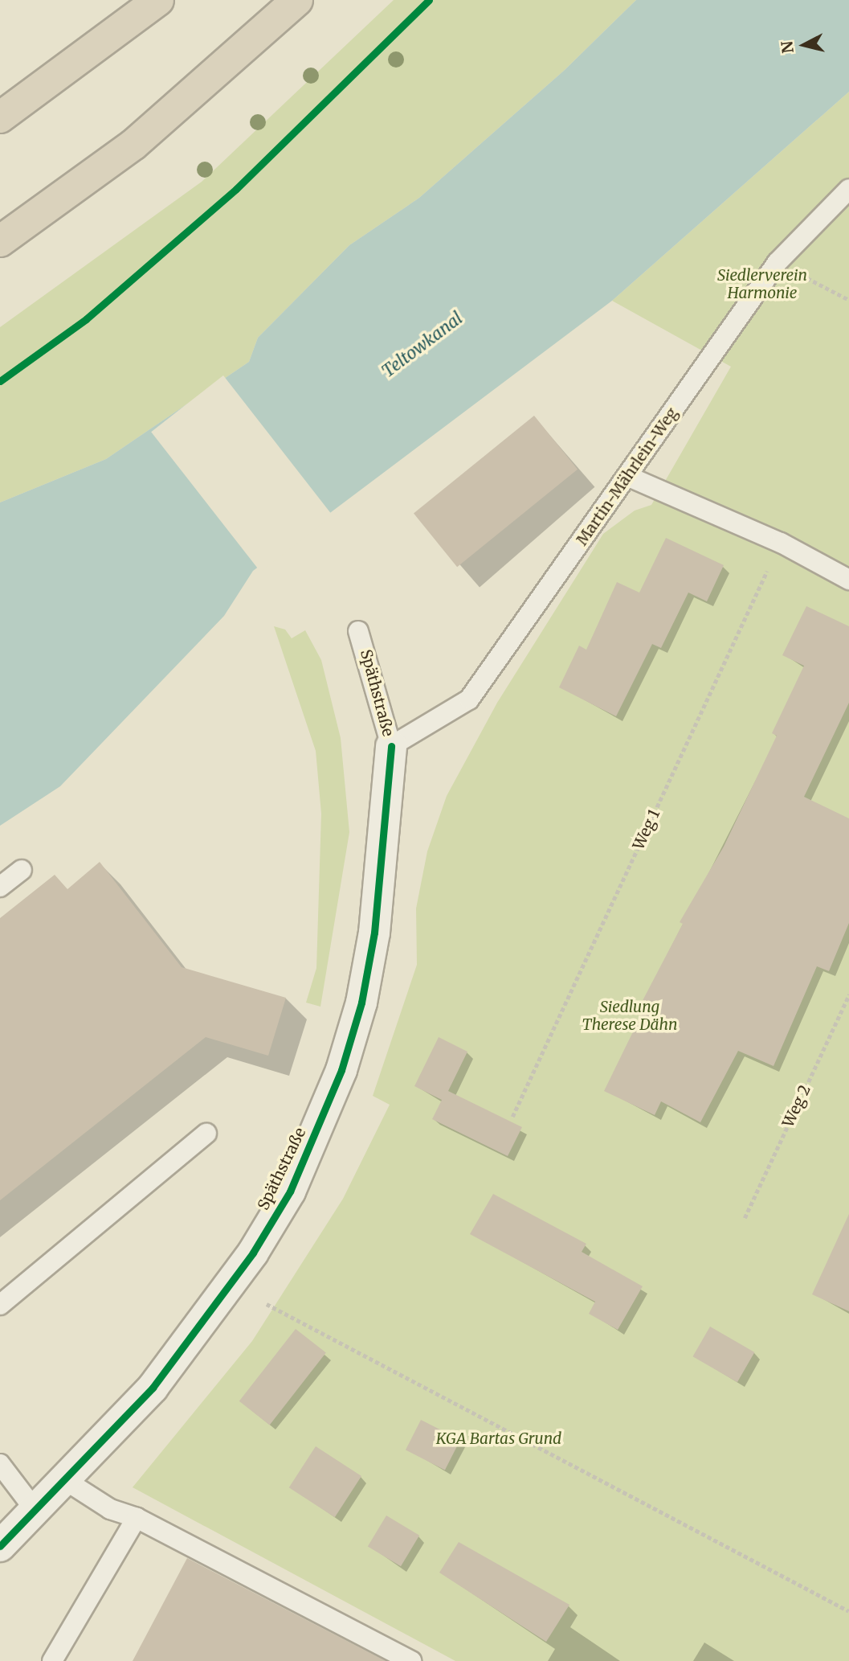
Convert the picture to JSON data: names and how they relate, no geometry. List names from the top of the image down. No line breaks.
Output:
{"streets":{"street":["Späthstraße"],"lane":["Martin-Mährlein-Weg"],"path":["Weg 1","Weg 2"]},"crossings":[["Martin-Mährlein-Weg","Späthstraße"]],"water":["Teltowkanal"],"parks":["Siedlerverein Harmonie","Siedlung Therese Dähn","KGA Bartas Grund"],"north":"left"}
